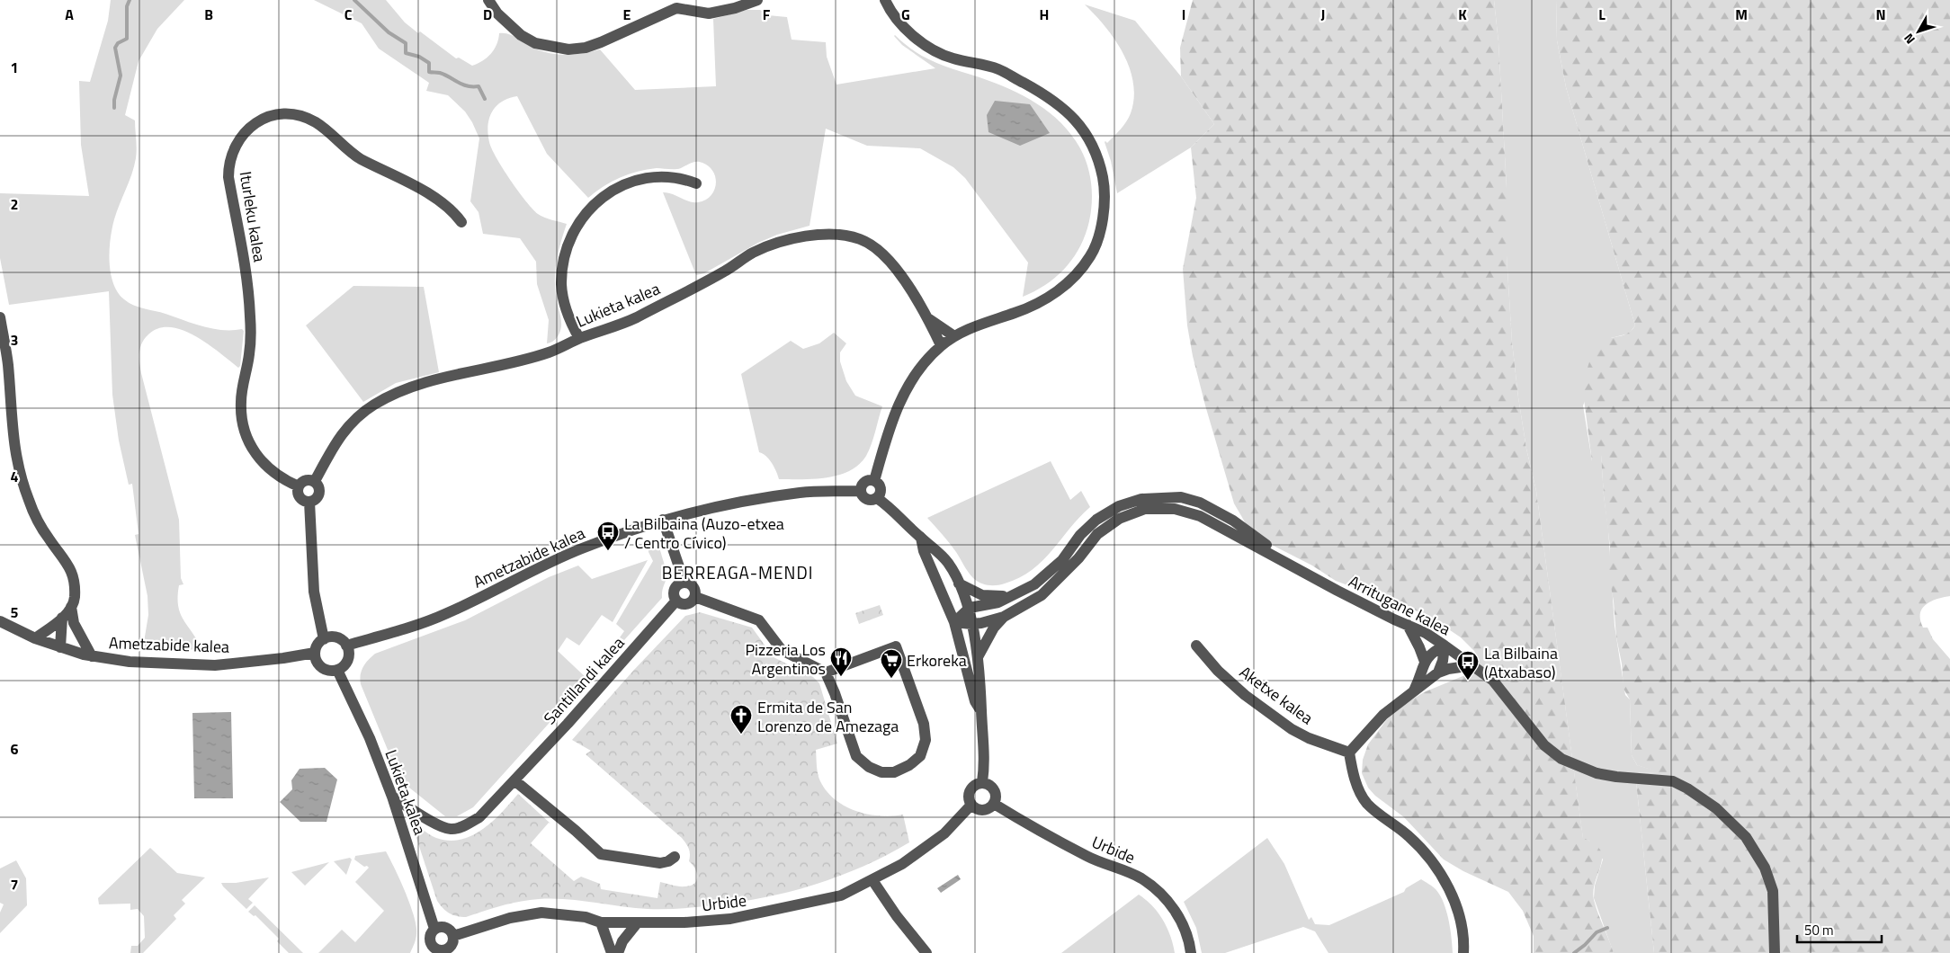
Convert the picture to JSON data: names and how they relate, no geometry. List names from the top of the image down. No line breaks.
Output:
{"streets":{"street":["Iturleku kalea","Lukieta kalea","Ametzabide kalea","Arritugane kalea","Santillandi kalea","Aketxe kalea","Urbide"]},"crossings":[["Iturleku kalea","Lukieta kalea"],["Lukieta kalea","Ametzabide kalea"],["Lukieta kalea","Santillandi kalea"],["Lukieta kalea","Urbide"]],"districts":["BERREAGA-MENDI"],"places":{"bus stop":["La Bilbaina (Auzo-etxea / Centro Cívico)","La Bilbaina (Atxabaso)"],"restaurant":["Pizzeria Los Argentinos"],"supermarket":["Erkoreka"],"church":["Ermita de San Lorenzo de Amezaga"]},"scale_bar":"50 m","north":"bottom left","grid":{"columns":["A","B","C","D","E","F","G","H","I","J","K","L","M","N"],"rows":["1","2","3","4","5","6","7"]}}
